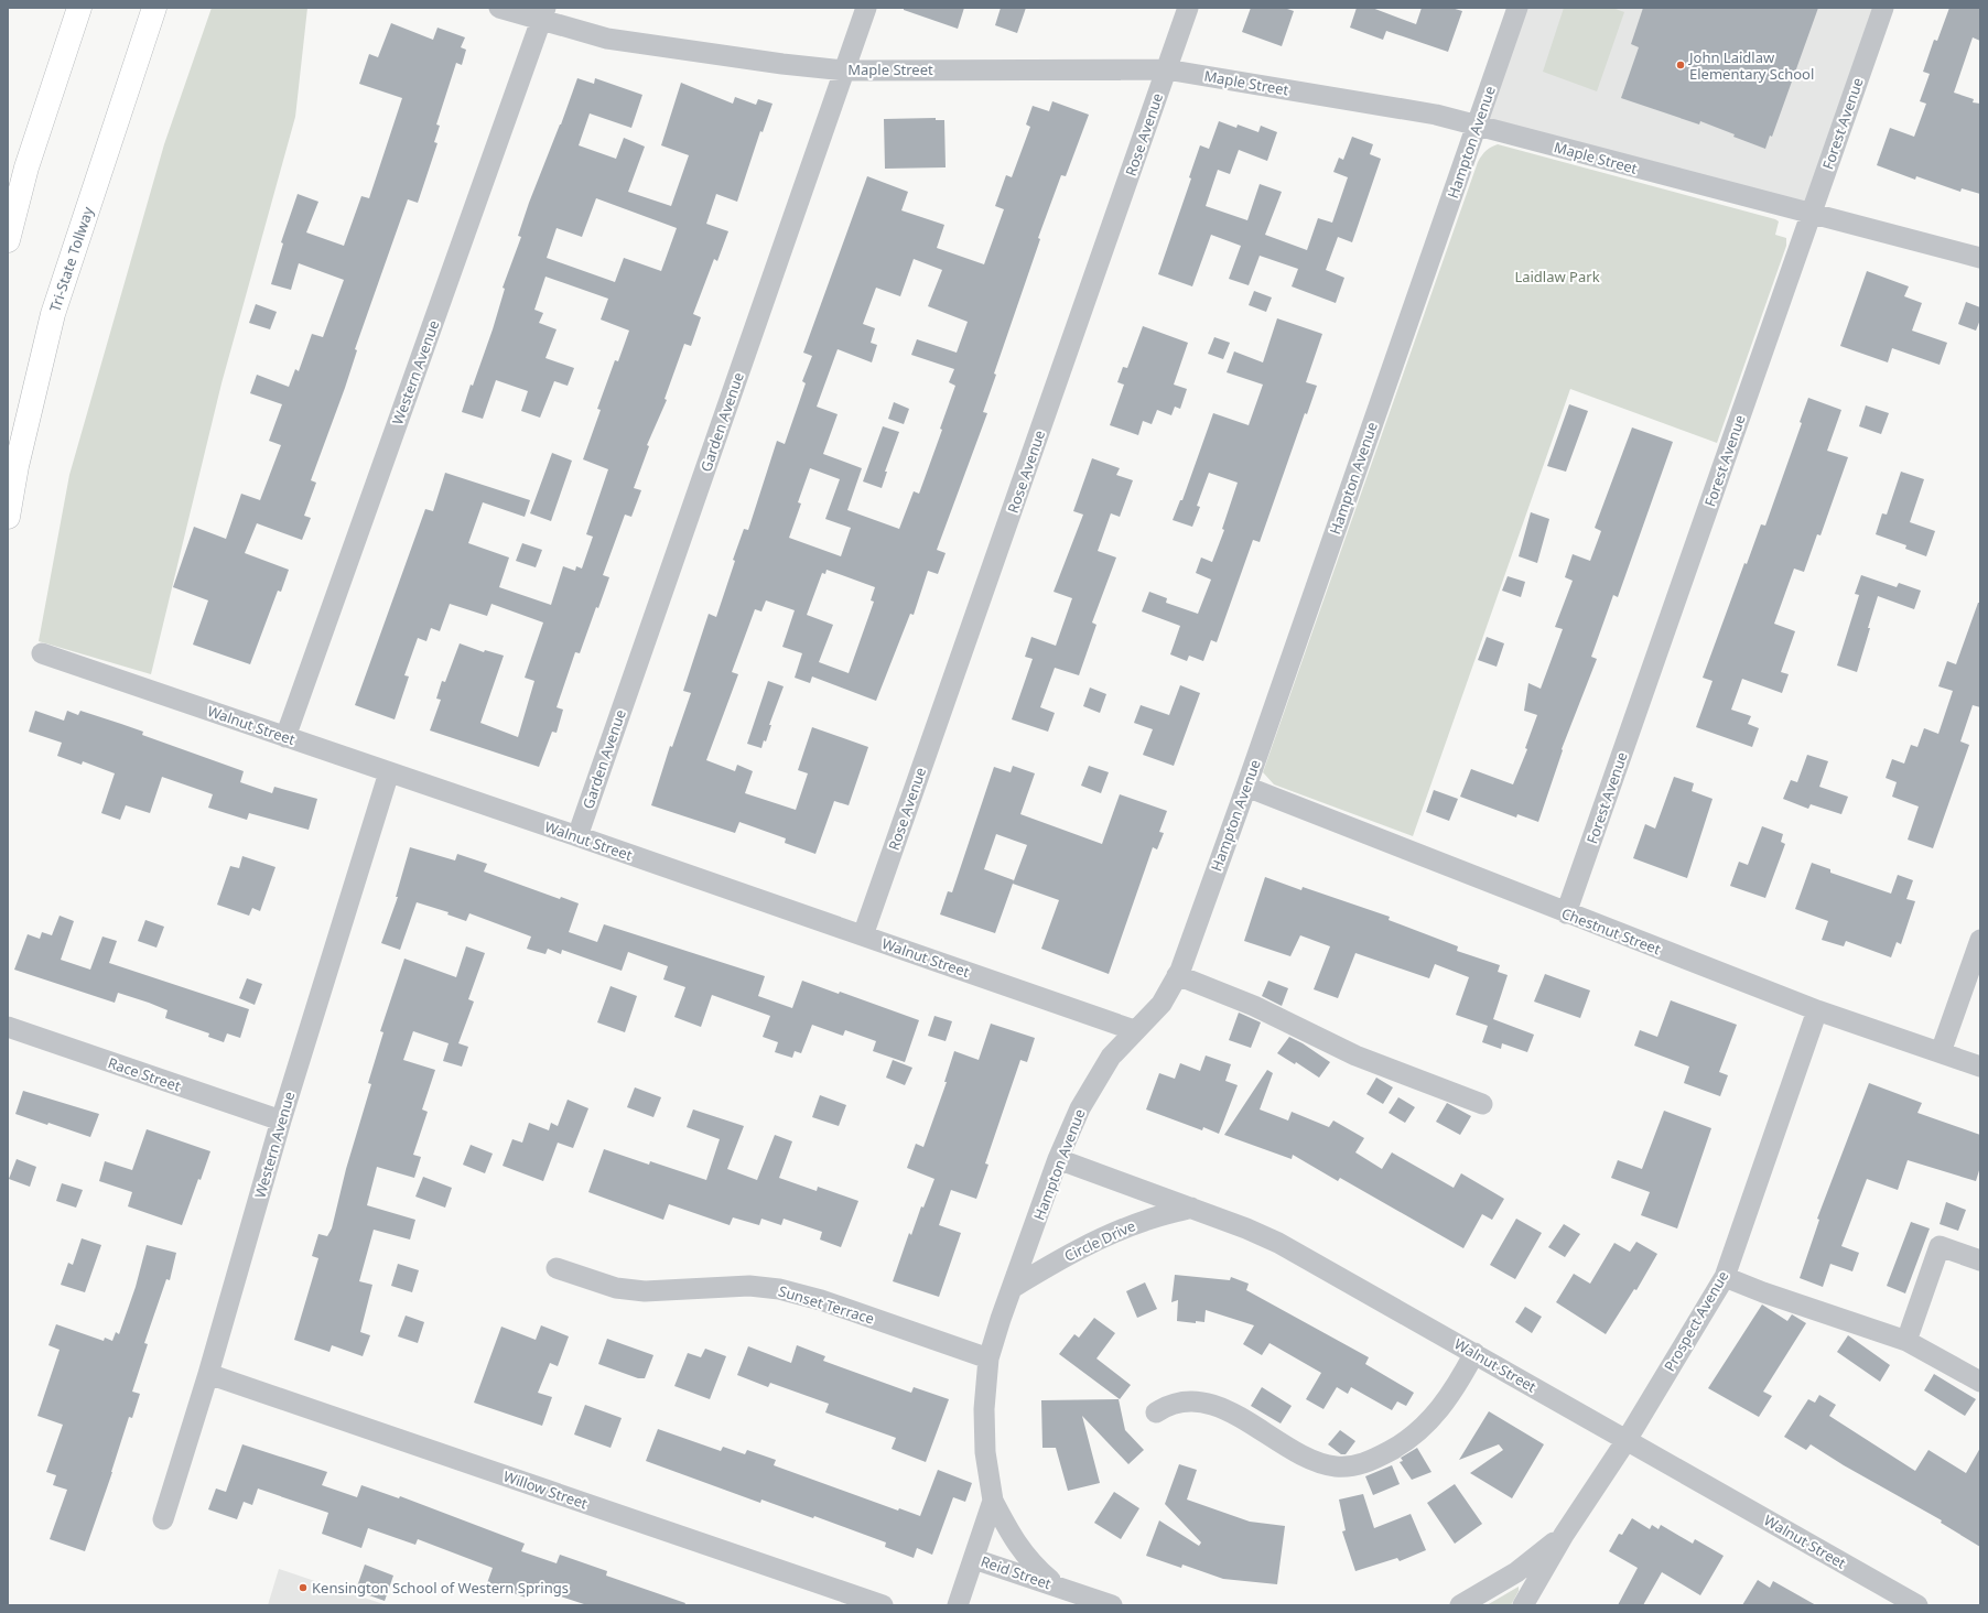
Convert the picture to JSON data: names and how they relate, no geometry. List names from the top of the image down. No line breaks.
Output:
{"streets":{"highway":["Tri-State Tollway"],"street":["Maple Street","Forest Avenue","Rose Avenue","Hampton Avenue","Western Avenue","Garden Avenue","Walnut Street","Chestnut Street","Race Street","Circle Drive","Sunset Terrace","Prospect Avenue","Willow Street","Reid Street"]},"crossings":[["Maple Street","Forest Avenue"],["Maple Street","Rose Avenue"],["Maple Street","Hampton Avenue"],["Maple Street","Western Avenue"],["Maple Street","Garden Avenue"],["Forest Avenue","Chestnut Street"],["Rose Avenue","Walnut Street"],["Hampton Avenue","Walnut Street"],["Hampton Avenue","Chestnut Street"],["Hampton Avenue","Circle Drive"],["Hampton Avenue","Sunset Terrace"],["Hampton Avenue","Reid Street"],["Western Avenue","Walnut Street"],["Western Avenue","Race Street"],["Western Avenue","Willow Street"],["Garden Avenue","Walnut Street"],["Walnut Street","Circle Drive"],["Walnut Street","Prospect Avenue"],["Chestnut Street","Prospect Avenue"]],"parks":["Laidlaw Park"],"places":["John Laidlaw Elementary School","Kensington School of Western Springs"]}
